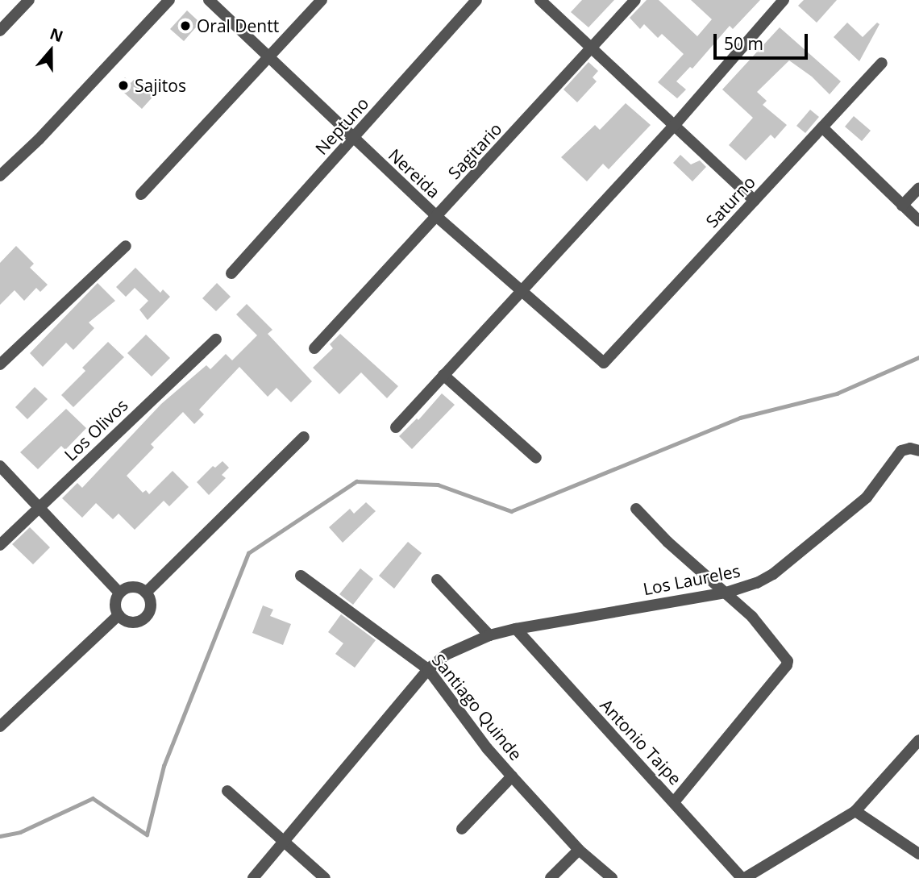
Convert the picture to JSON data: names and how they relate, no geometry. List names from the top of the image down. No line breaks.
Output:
{"streets":{"street":["Neptuno","Sagitario","Nereida","Saturno","Los Olivos","Los Laureles","Santiago Quinde","Antonio Taipe"]},"crossings":[["Neptuno","Nereida"],["Sagitario","Nereida"],["Nereida","Saturno"],["Los Laureles","Santiago Quinde"],["Los Laureles","Antonio Taipe"]],"places":["Oral Dentt","Sajitos"],"scale_bar":"50 m","north":"top"}
